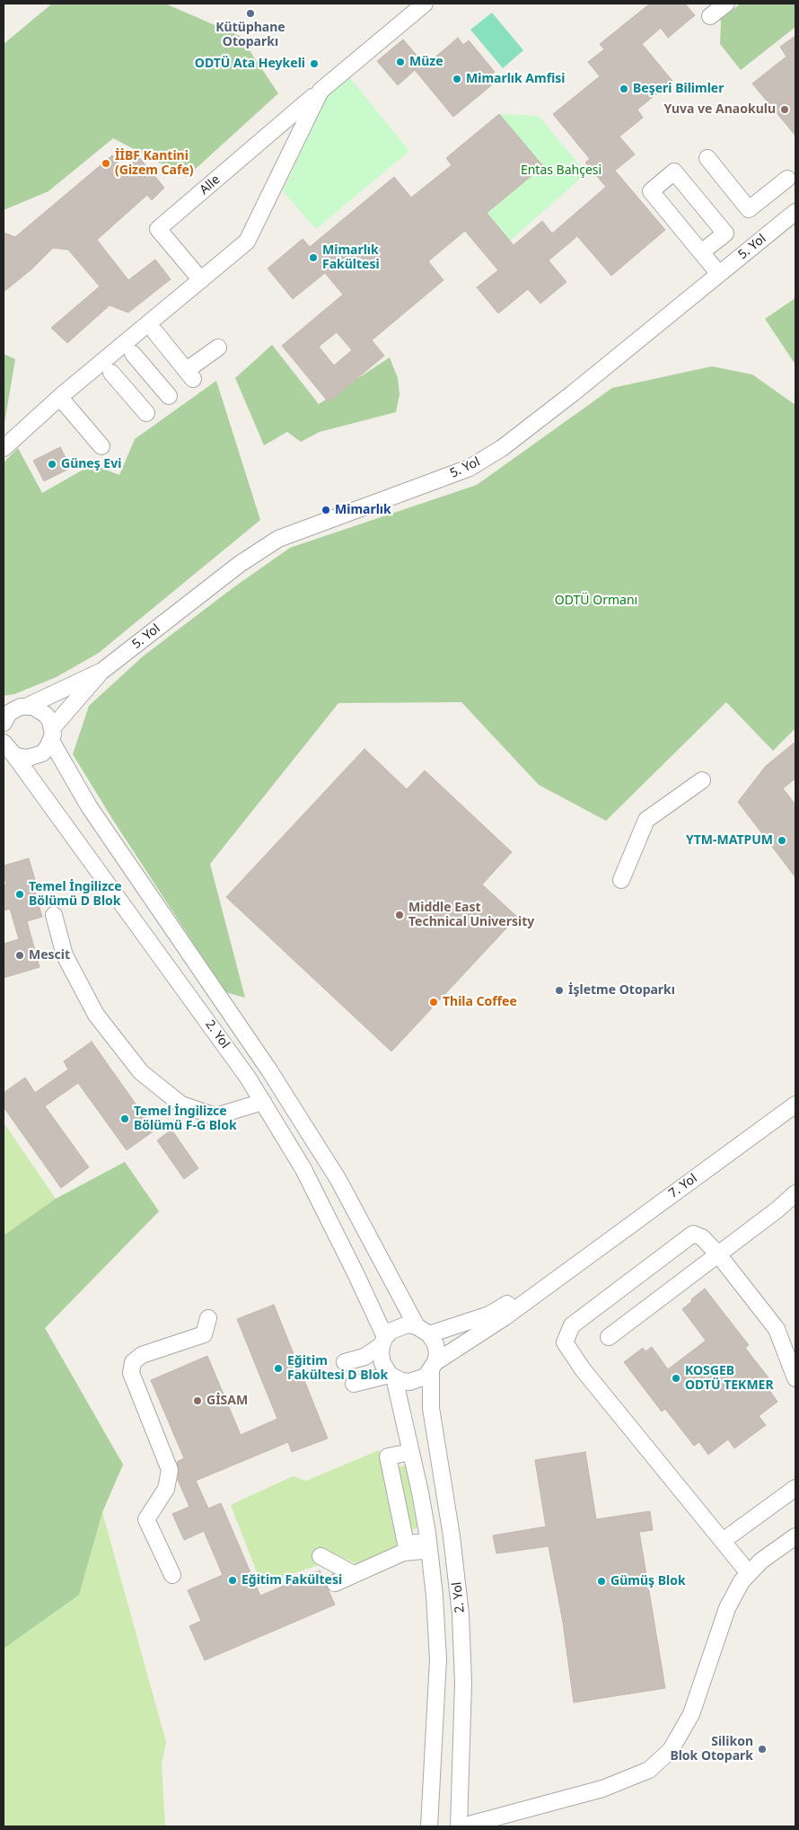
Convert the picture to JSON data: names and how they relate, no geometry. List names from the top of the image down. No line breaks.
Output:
{"streets":{"street":["Alle","5. Yol","2. Yol","7. Yol"]},"crossings":[["5. Yol","2. Yol"],["2. Yol","7. Yol"]],"parks":["Entas Bahçesi","ODTÜ Ormanı"],"places":["Kütüphane Otoparkı","Müze","ODTÜ Ata Heykeli","Mimarlık Amfisi","Beşeri Bilimler","Yuva ve Anaokulu","İİBF Kantini (Gizem Cafe)","Mimarlık Fakültesi","Güneş Evi","Mimarlık","YTM-MATPUM","Temel İngilizce Bölümü D Blok","Middle East Technical University","Mescit","İşletme Otoparkı","Thila Coffee","Temel İngilizce Bölümü F-G Blok","Eğitim Fakültesi D Blok","KOSGEB ODTÜ TEKMER","GİSAM","Eğitim Fakültesi","Gümüş Blok","Silikon Blok Otopark"]}
